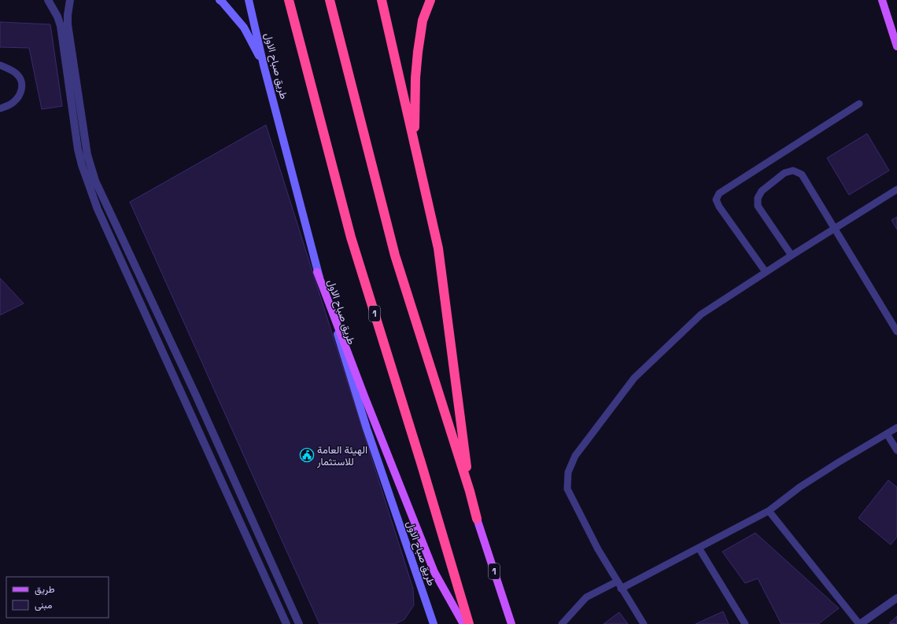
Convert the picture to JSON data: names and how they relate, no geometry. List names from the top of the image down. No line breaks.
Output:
{"streets":{"highway":["1"],"main road":["طريق صباح الاول"]},"places":{"public building":["الهيئة العامة للاستثمار"]},"legend":["طريق","مبنى"]}
